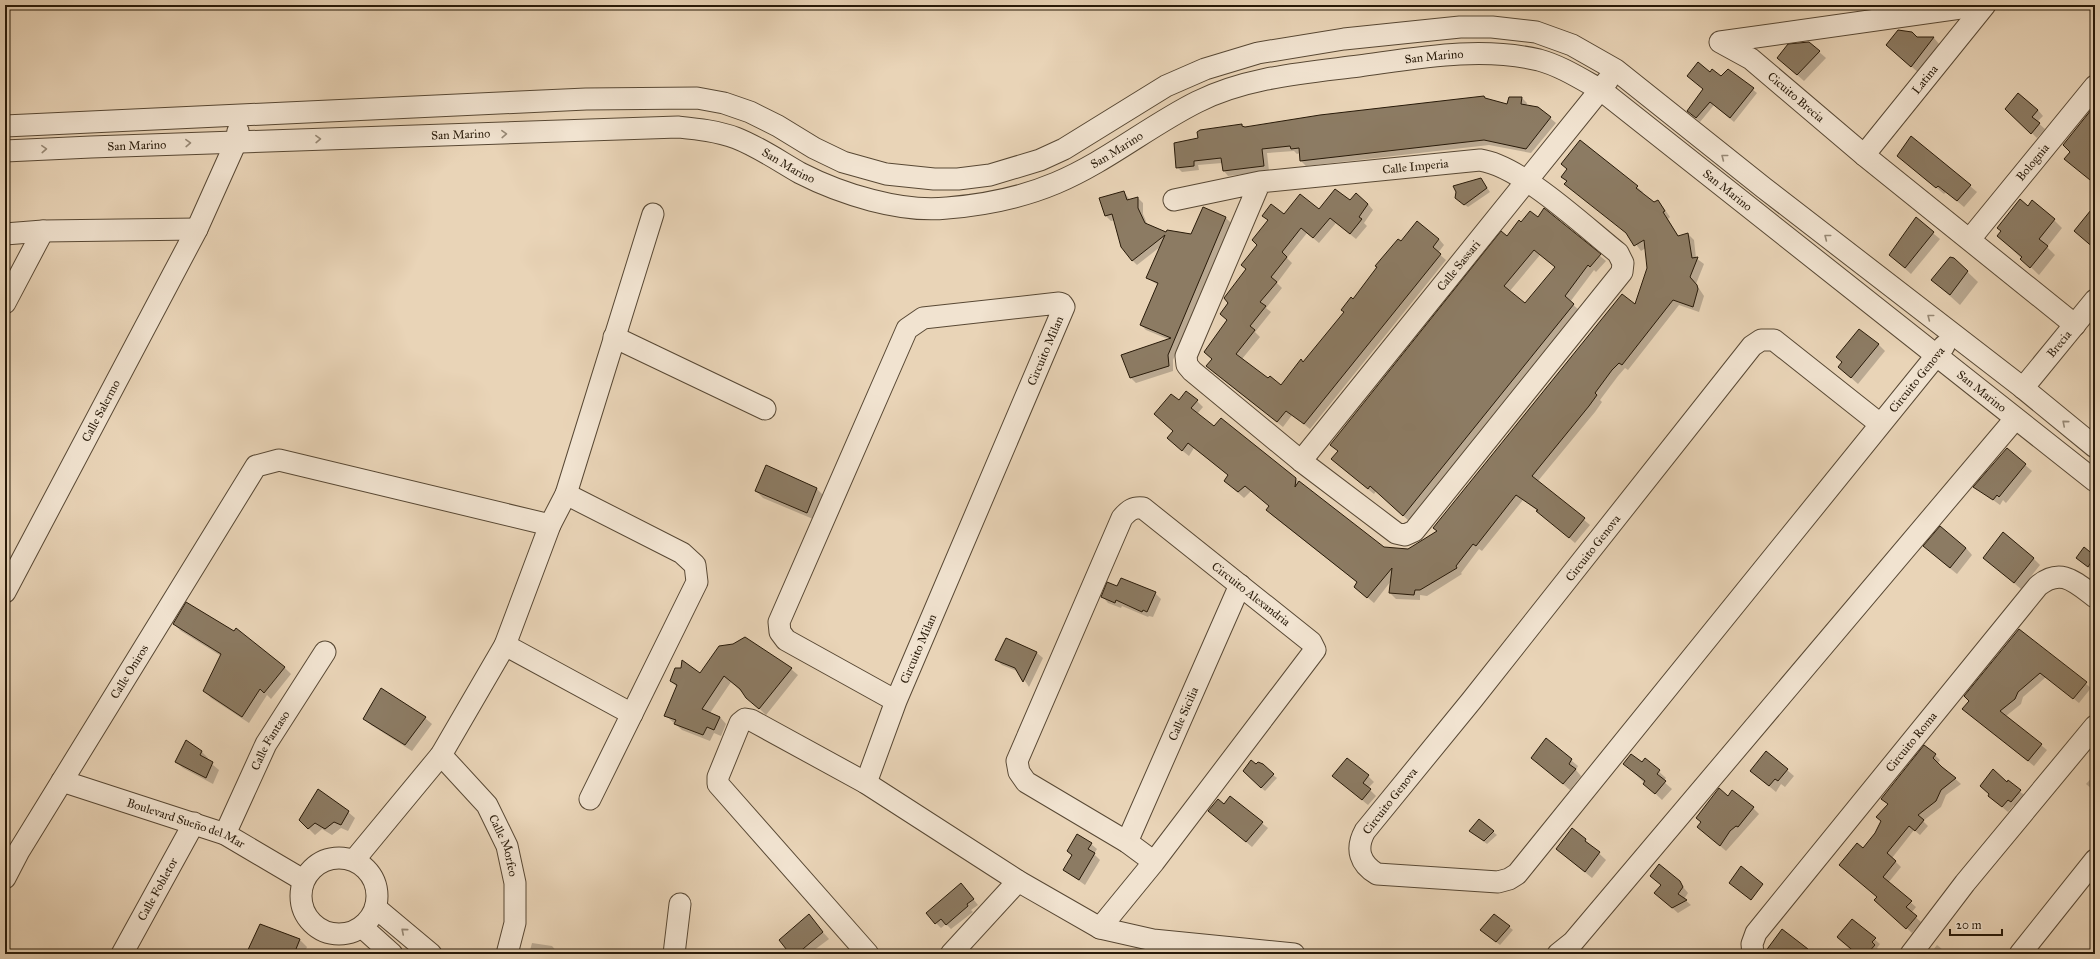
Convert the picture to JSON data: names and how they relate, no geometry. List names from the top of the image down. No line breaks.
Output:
{"streets":{"street":["San Marino","Latina","Cicuito Brecia","Bolognia","Calle Imperia","Calle Sassari","Brecia","Circuito Milan","Circuito Genova","Calle Salermo","Circuito Alexandria","Calle Oniros","Calle Sicilia","Calle Fantaso","Circuito Roma","Boulevard Sueño del Mar","Calle Morfeo","Calle Fobletor"]},"crossings":[["San Marino","Calle Sassari"],["San Marino","Brecia"],["San Marino","Circuito Genova"],["San Marino","Calle Salermo"],["Latina","Cicuito Brecia"],["Cicuito Brecia","Bolognia"],["Cicuito Brecia","Brecia"],["Calle Imperia","Calle Sassari"],["Circuito Alexandria","Calle Sicilia"],["Calle Oniros","Boulevard Sueño del Mar"],["Calle Fantaso","Boulevard Sueño del Mar"],["Boulevard Sueño del Mar","Calle Fobletor"]],"scale_bar":"20 m"}
